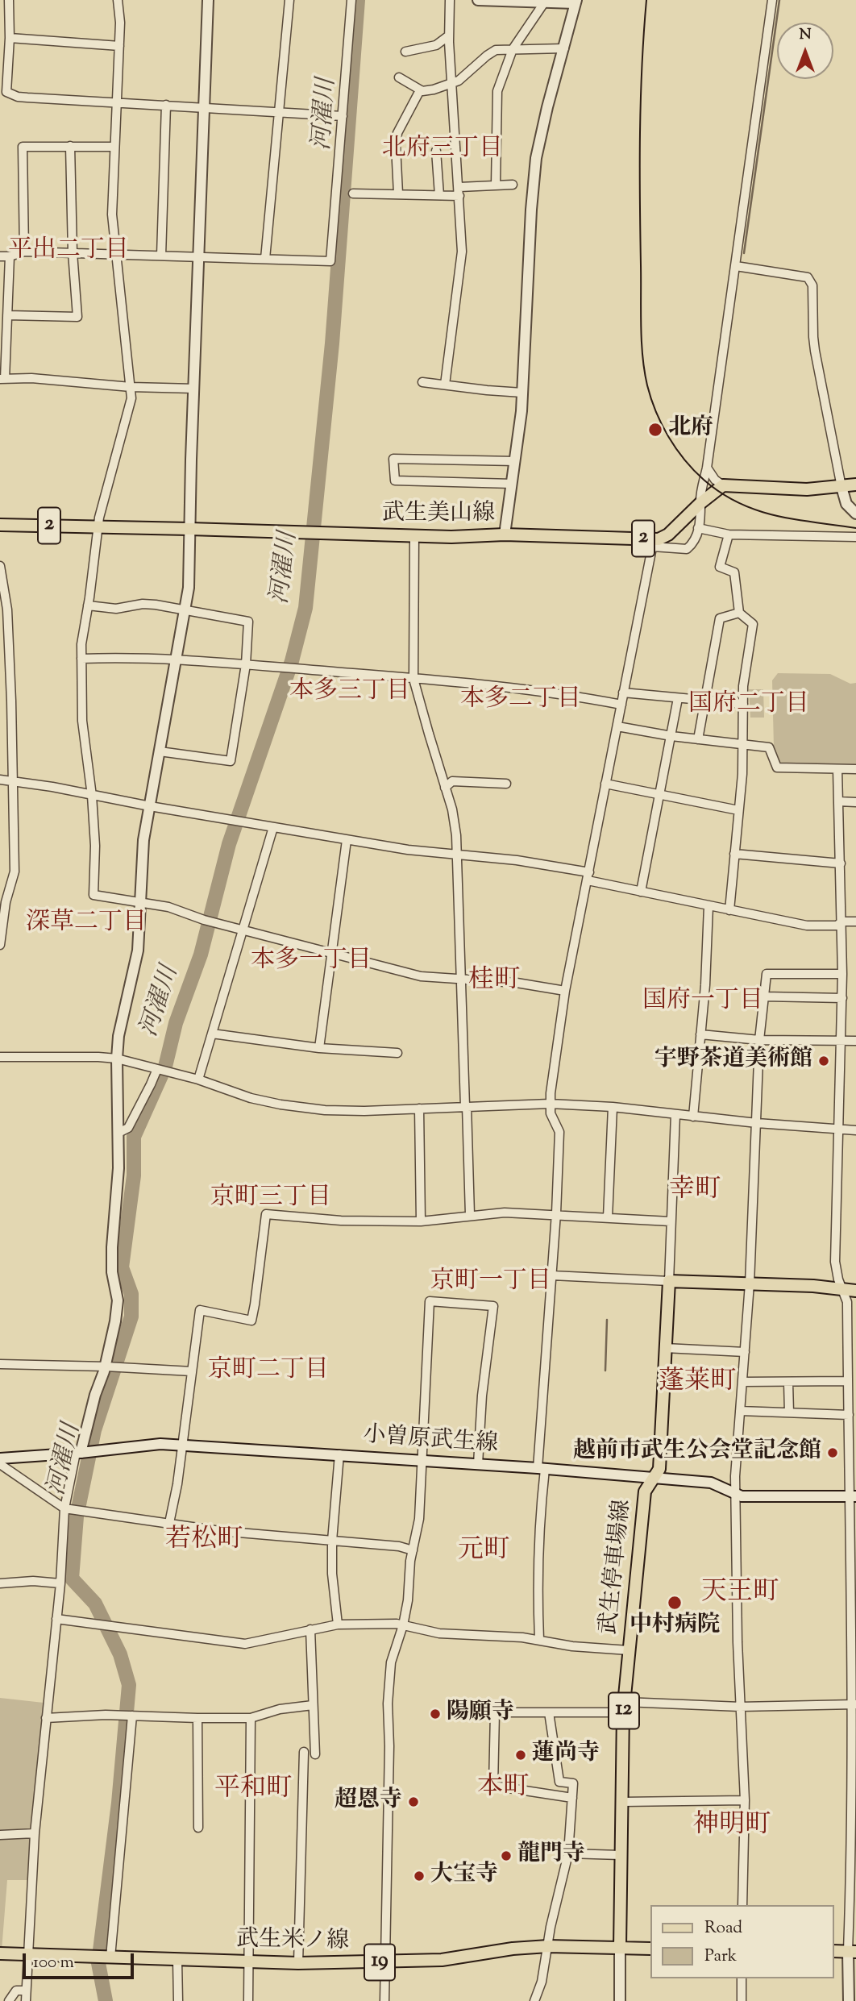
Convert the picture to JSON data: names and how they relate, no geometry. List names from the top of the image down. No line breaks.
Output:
{"streets":{"main road":["武生美山線","2","武生停車場線","12","武生米ノ線","19"],"street":["小曽原武生線"]},"crossings":[["武生美山線","2"],["小曽原武生線","武生停車場線"],["武生停車場線","武生米ノ線"]],"districts":["北府三丁目","平出二丁目","本多三丁目","本多二丁目","国府二丁目","深草二丁目","本多一丁目","桂町","国府一丁目","幸町","京町三丁目","京町一丁目","京町二丁目","蓬莱町","若松町","元町","天王町","本町","平和町","神明町"],"water":["河濯川"],"places":["北府","宇野茶道美術館","越前市武生公会堂記念館","中村病院","陽願寺","蓮尚寺","超恩寺","龍門寺","大宝寺"],"legend":["Road","Park"],"scale_bar":"100 m","north":"top"}
